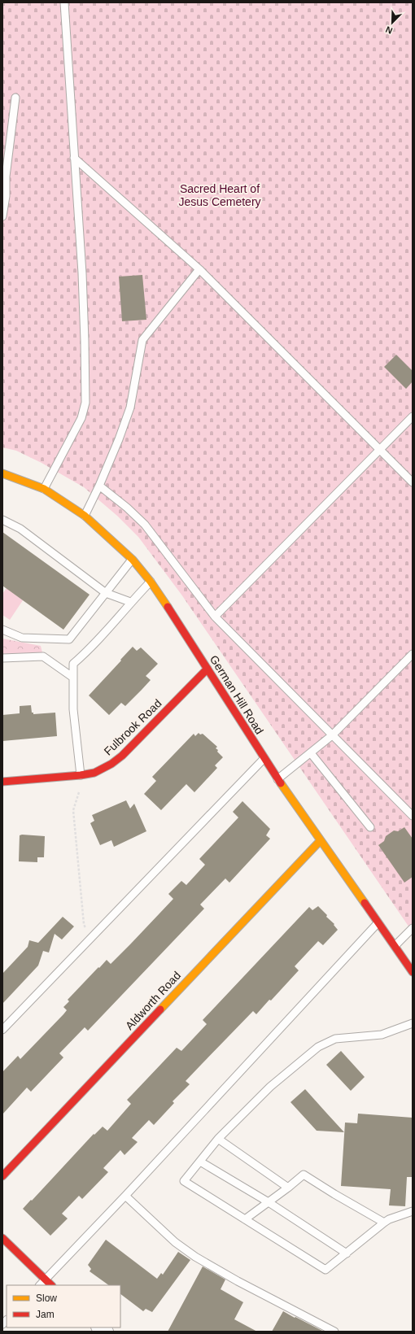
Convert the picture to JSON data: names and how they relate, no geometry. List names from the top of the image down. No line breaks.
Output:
{"streets":{"street":["German Hill Road","Fulbrook Road","Aldworth Road"]},"crossings":[["German Hill Road","Fulbrook Road"],["German Hill Road","Aldworth Road"]],"parks":["Sacred Heart of Jesus Cemetery"],"legend":["Slow","Jam"],"north":"bottom left"}
